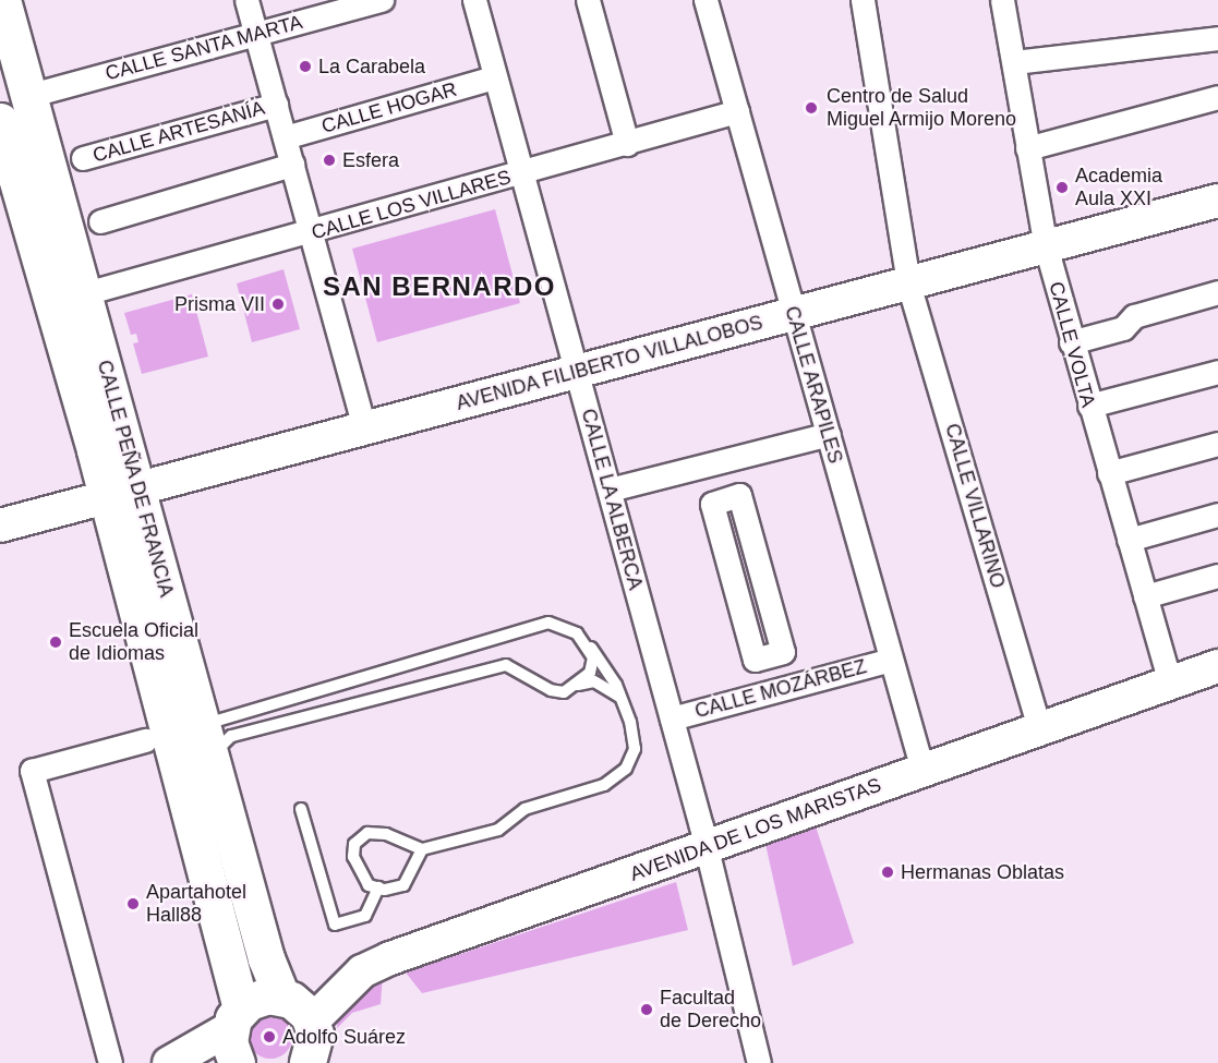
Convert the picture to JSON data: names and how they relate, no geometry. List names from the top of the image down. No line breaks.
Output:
{"streets":{"main road":["AVENIDA FILIBERTO VILLALOBOS","CALLE PEÑA DE FRANCIA","AVENIDA DE LOS MARISTAS"],"street":["CALLE SANTA MARTA","CALLE HOGAR","CALLE ARTESANÍA","CALLE LOS VILLARES","CALLE VOLTA","CALLE ARAPILES","CALLE LA ALBERCA","CALLE VILLARINO","CALLE MOZÁRBEZ"]},"crossings":[["CALLE SANTA MARTA","CALLE PEÑA DE FRANCIA"],["CALLE HOGAR","CALLE LA ALBERCA"],["CALLE LOS VILLARES","CALLE ARAPILES"],["CALLE LOS VILLARES","CALLE PEÑA DE FRANCIA"],["CALLE LOS VILLARES","CALLE LA ALBERCA"],["CALLE VOLTA","AVENIDA FILIBERTO VILLALOBOS"],["CALLE VOLTA","AVENIDA DE LOS MARISTAS"],["AVENIDA FILIBERTO VILLALOBOS","CALLE ARAPILES"],["AVENIDA FILIBERTO VILLALOBOS","CALLE PEÑA DE FRANCIA"],["AVENIDA FILIBERTO VILLALOBOS","CALLE LA ALBERCA"],["AVENIDA FILIBERTO VILLALOBOS","CALLE VILLARINO"],["CALLE ARAPILES","CALLE MOZÁRBEZ"],["CALLE ARAPILES","AVENIDA DE LOS MARISTAS"],["CALLE LA ALBERCA","CALLE MOZÁRBEZ"],["CALLE LA ALBERCA","AVENIDA DE LOS MARISTAS"],["CALLE VILLARINO","AVENIDA DE LOS MARISTAS"]],"districts":["SAN BERNARDO"],"places":["La Carabela","Centro de Salud Miguel Armijo Moreno","Esfera","Academia Aula XXI","Prisma VII","Escuela Oficial de Idiomas","Hermanas Oblatas","Apartahotel Hall88","Facultad de Derecho","Adolfo Suárez"]}
